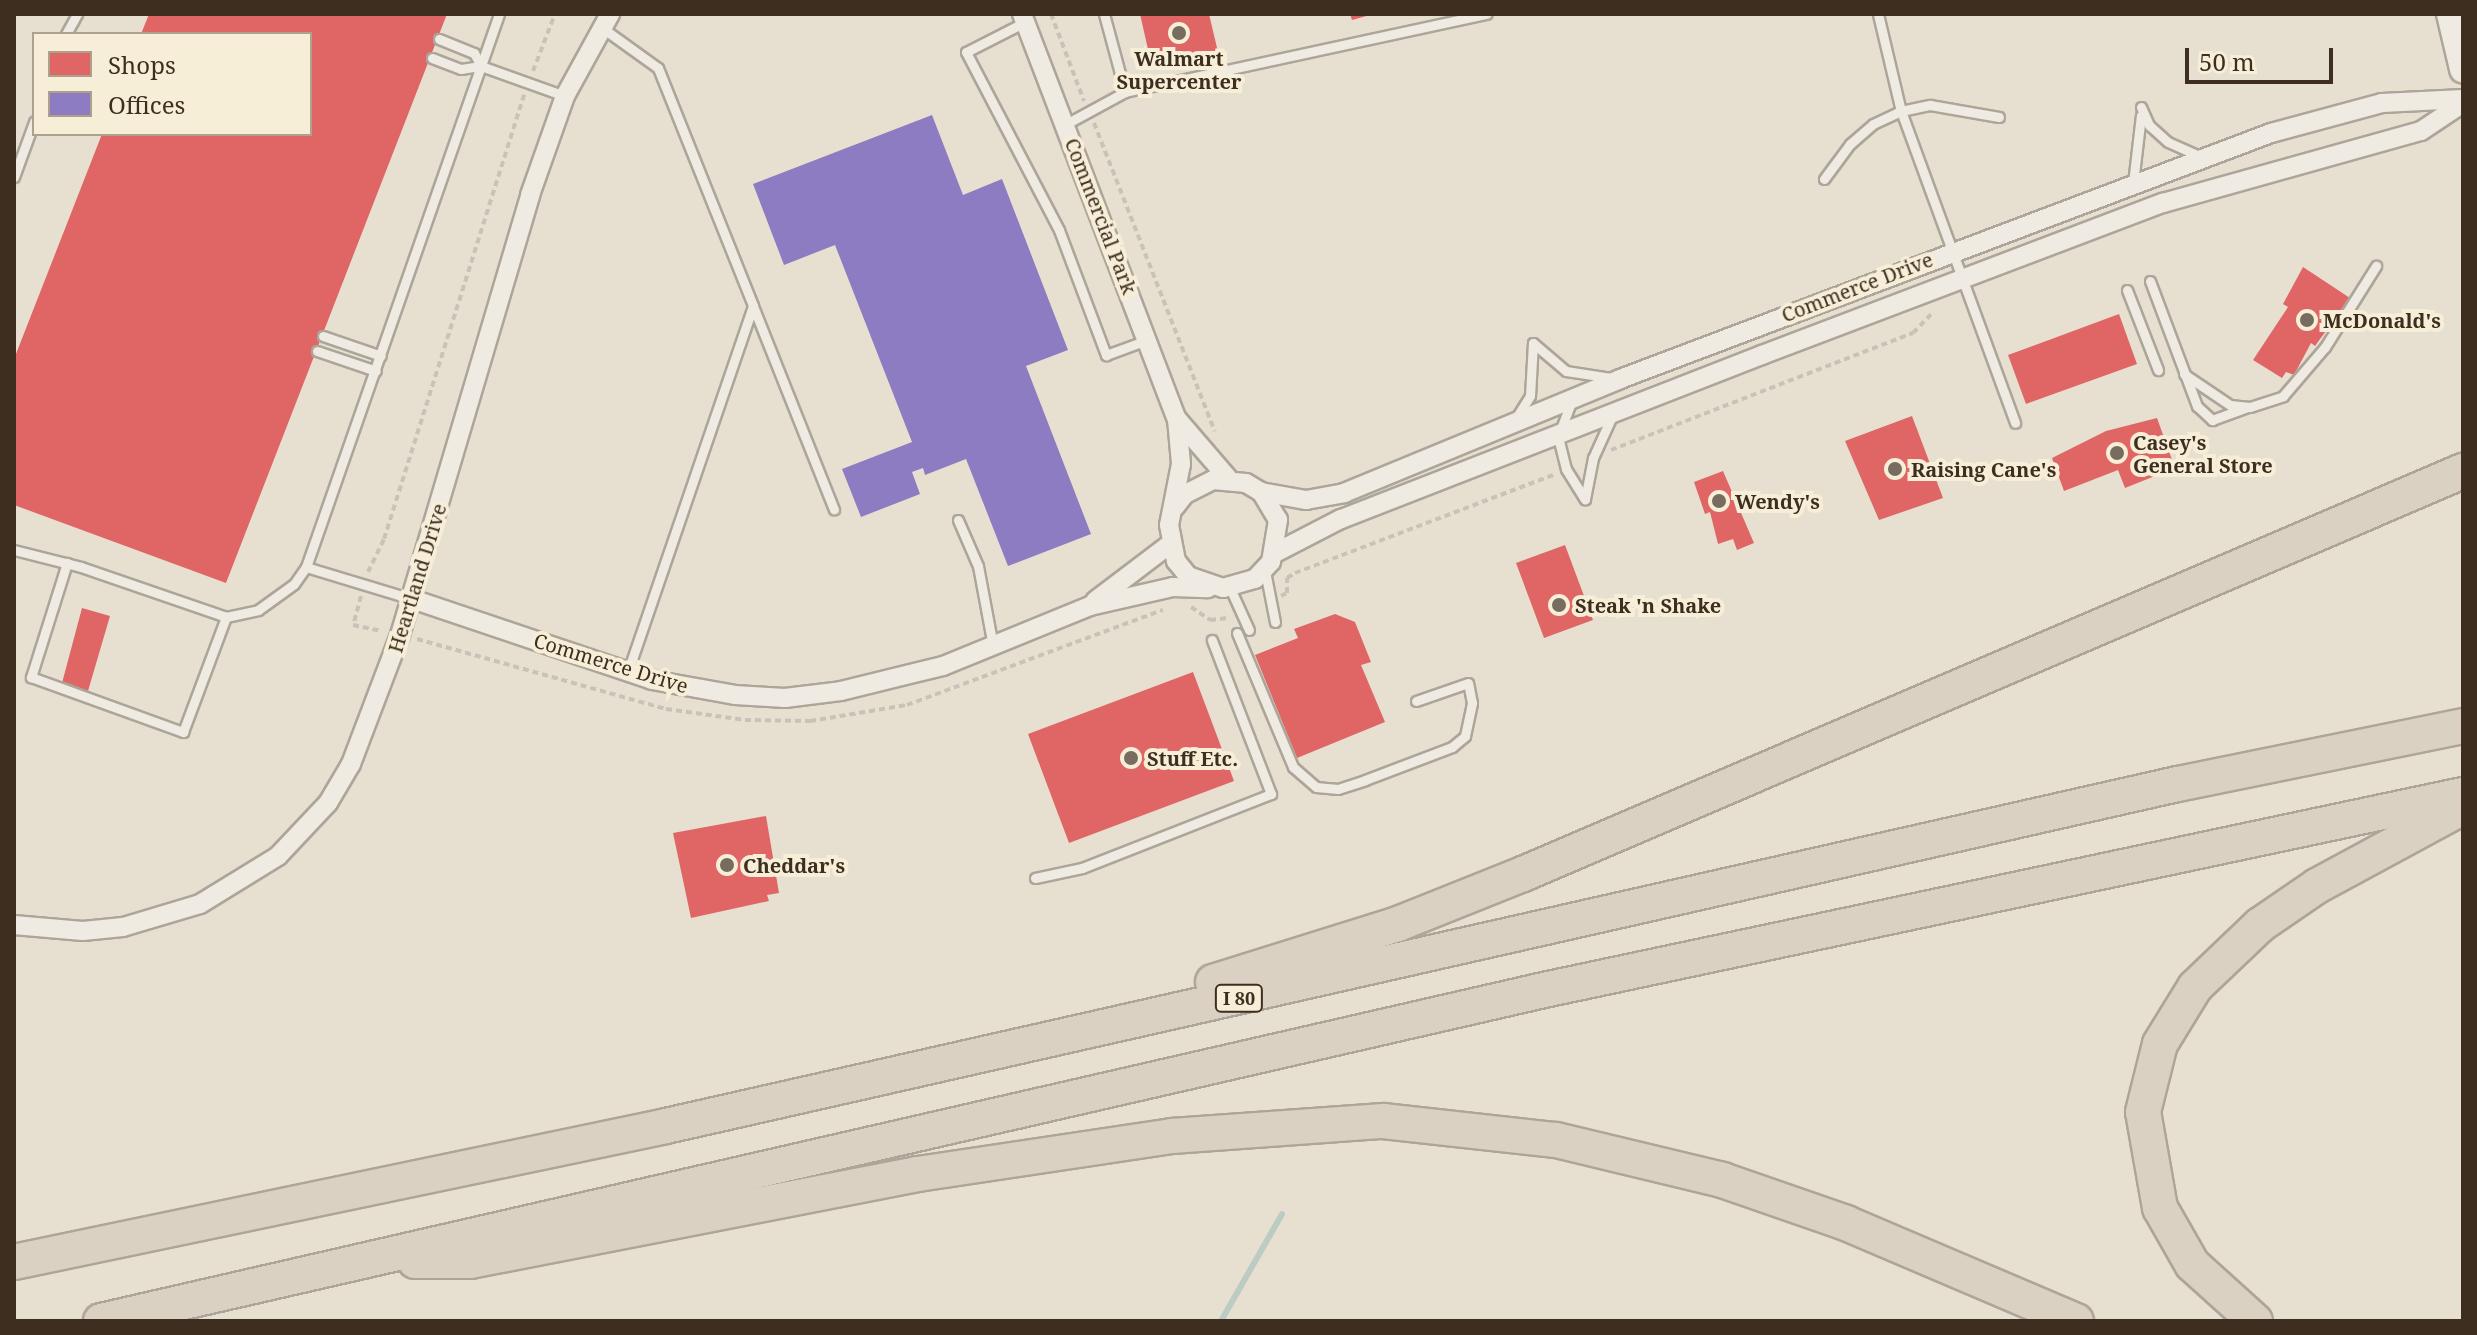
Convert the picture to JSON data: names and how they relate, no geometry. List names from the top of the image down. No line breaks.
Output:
{"streets":{"highway":["I 80"],"street":["Commercial Park","Commerce Drive","Heartland Drive"]},"crossings":[["Commerce Drive","Heartland Drive"]],"places":["Walmart Supercenter","McDonald's","Casey's General Store","Raising Cane's","Wendy's","Steak 'n Shake","Stuff Etc.","Cheddar's"],"legend":["Shops","Offices"],"scale_bar":"50 m"}
